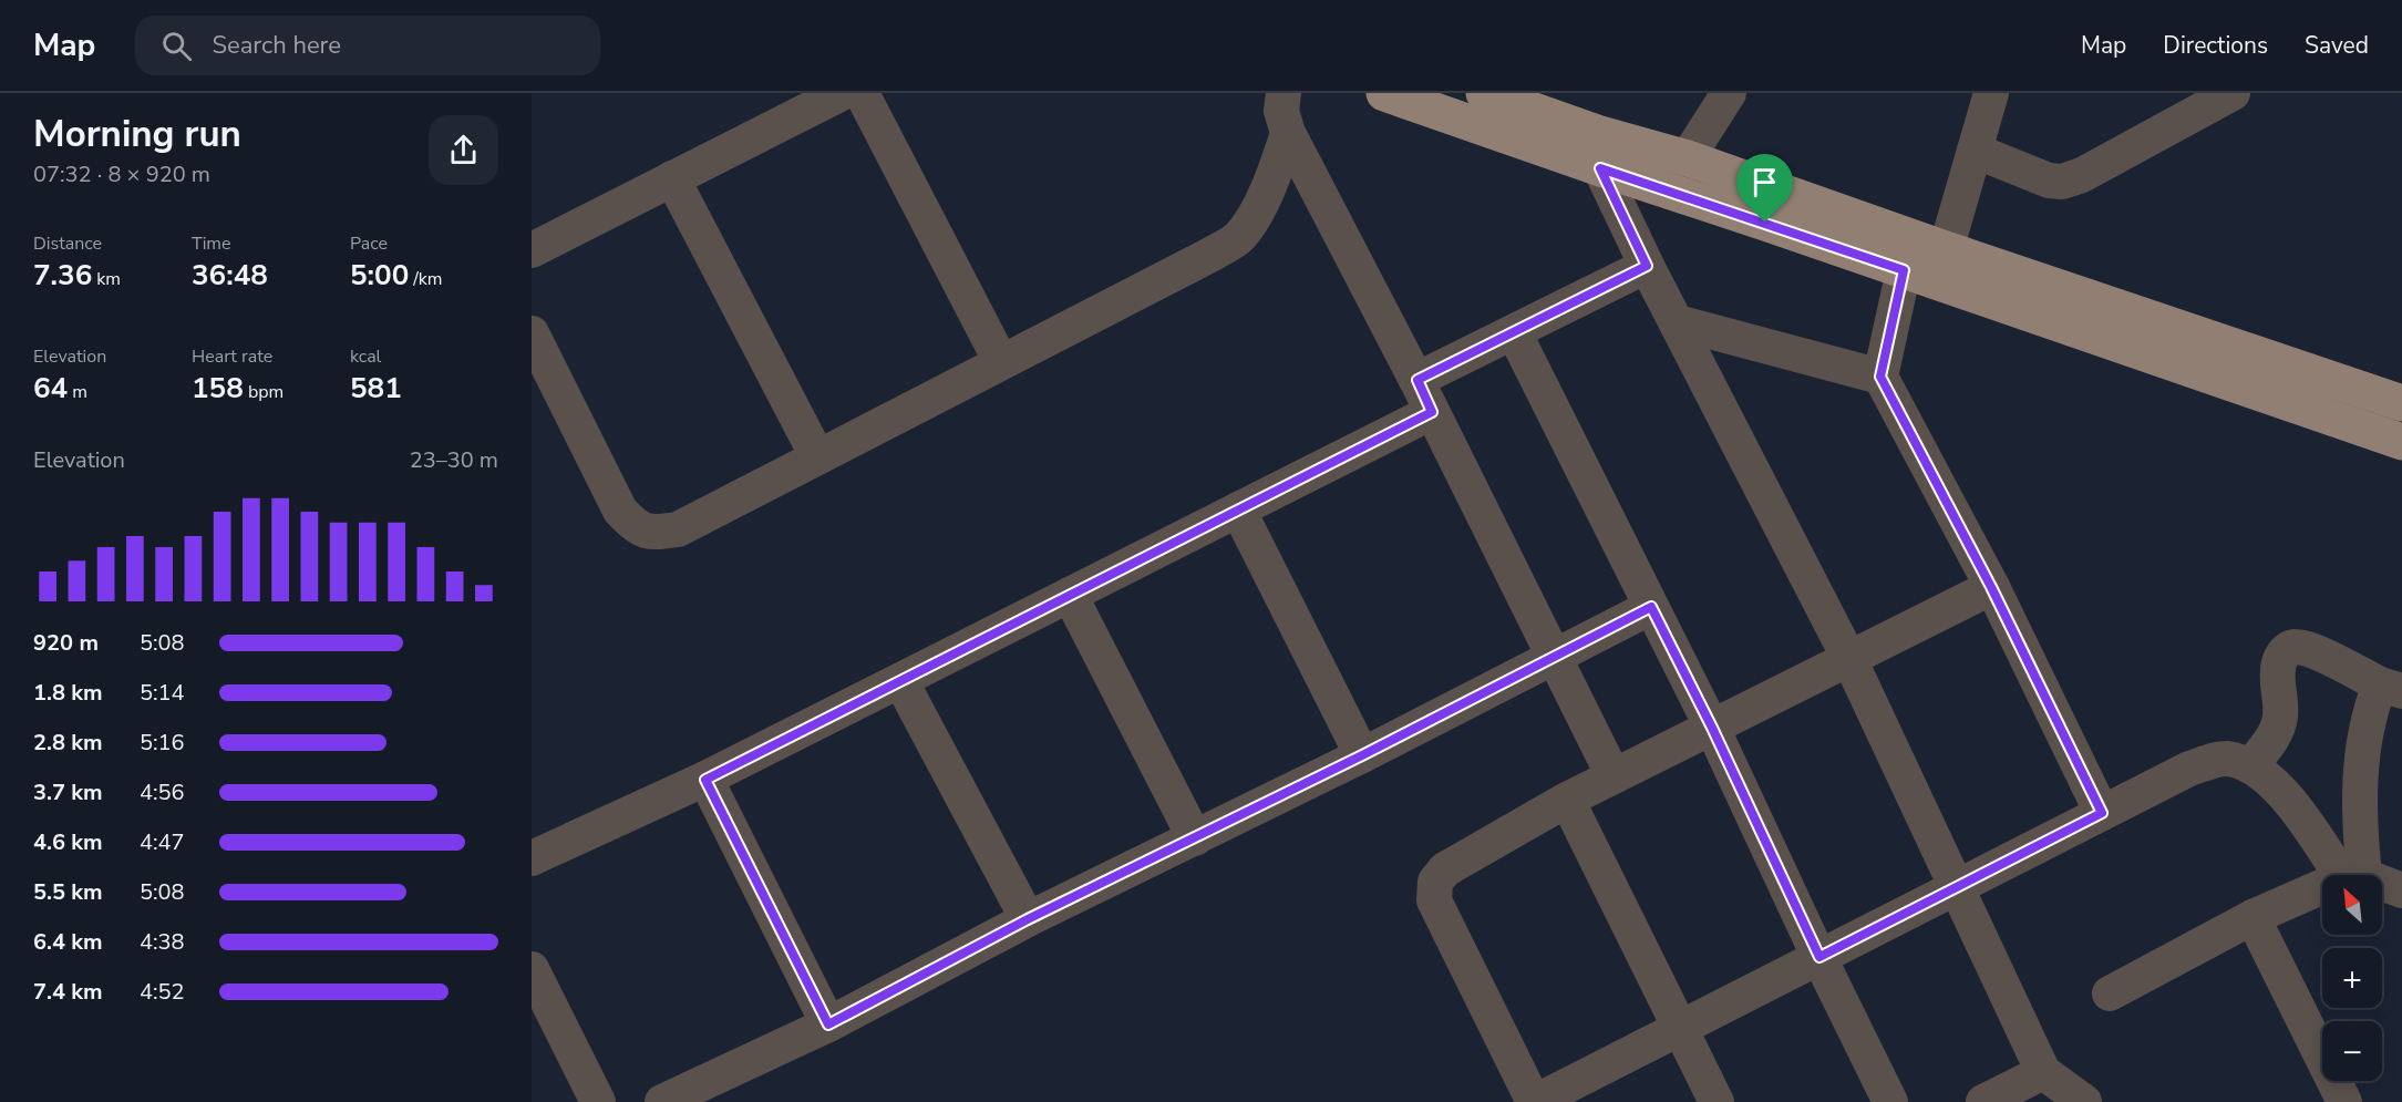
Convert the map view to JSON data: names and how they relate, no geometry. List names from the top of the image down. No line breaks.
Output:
{"north":"top left","page":{"header":"Map","search":"Search here","nav":["Map","Directions","Saved"],"heading":["Morning run","07:32 · 8 × 920 m"],"stats":[["Distance","7.36 km"],["Time","36:48"],["Pace","5:00 /km"],["Elevation","64 m"],["Heart rate","158 bpm"],["kcal","581"]],"chart":["Elevation","23–30 m"],"list":[{"name":"920 m","note":"5:08"},{"name":"1.8 km","note":"5:14"},{"name":"2.8 km","note":"5:16"},{"name":"3.7 km","note":"4:56"},{"name":"4.6 km","note":"4:47"},{"name":"5.5 km","note":"5:08"},{"name":"6.4 km","note":"4:38"},{"name":"7.4 km","note":"4:52"}],"map_buttons":["+","−"]}}
